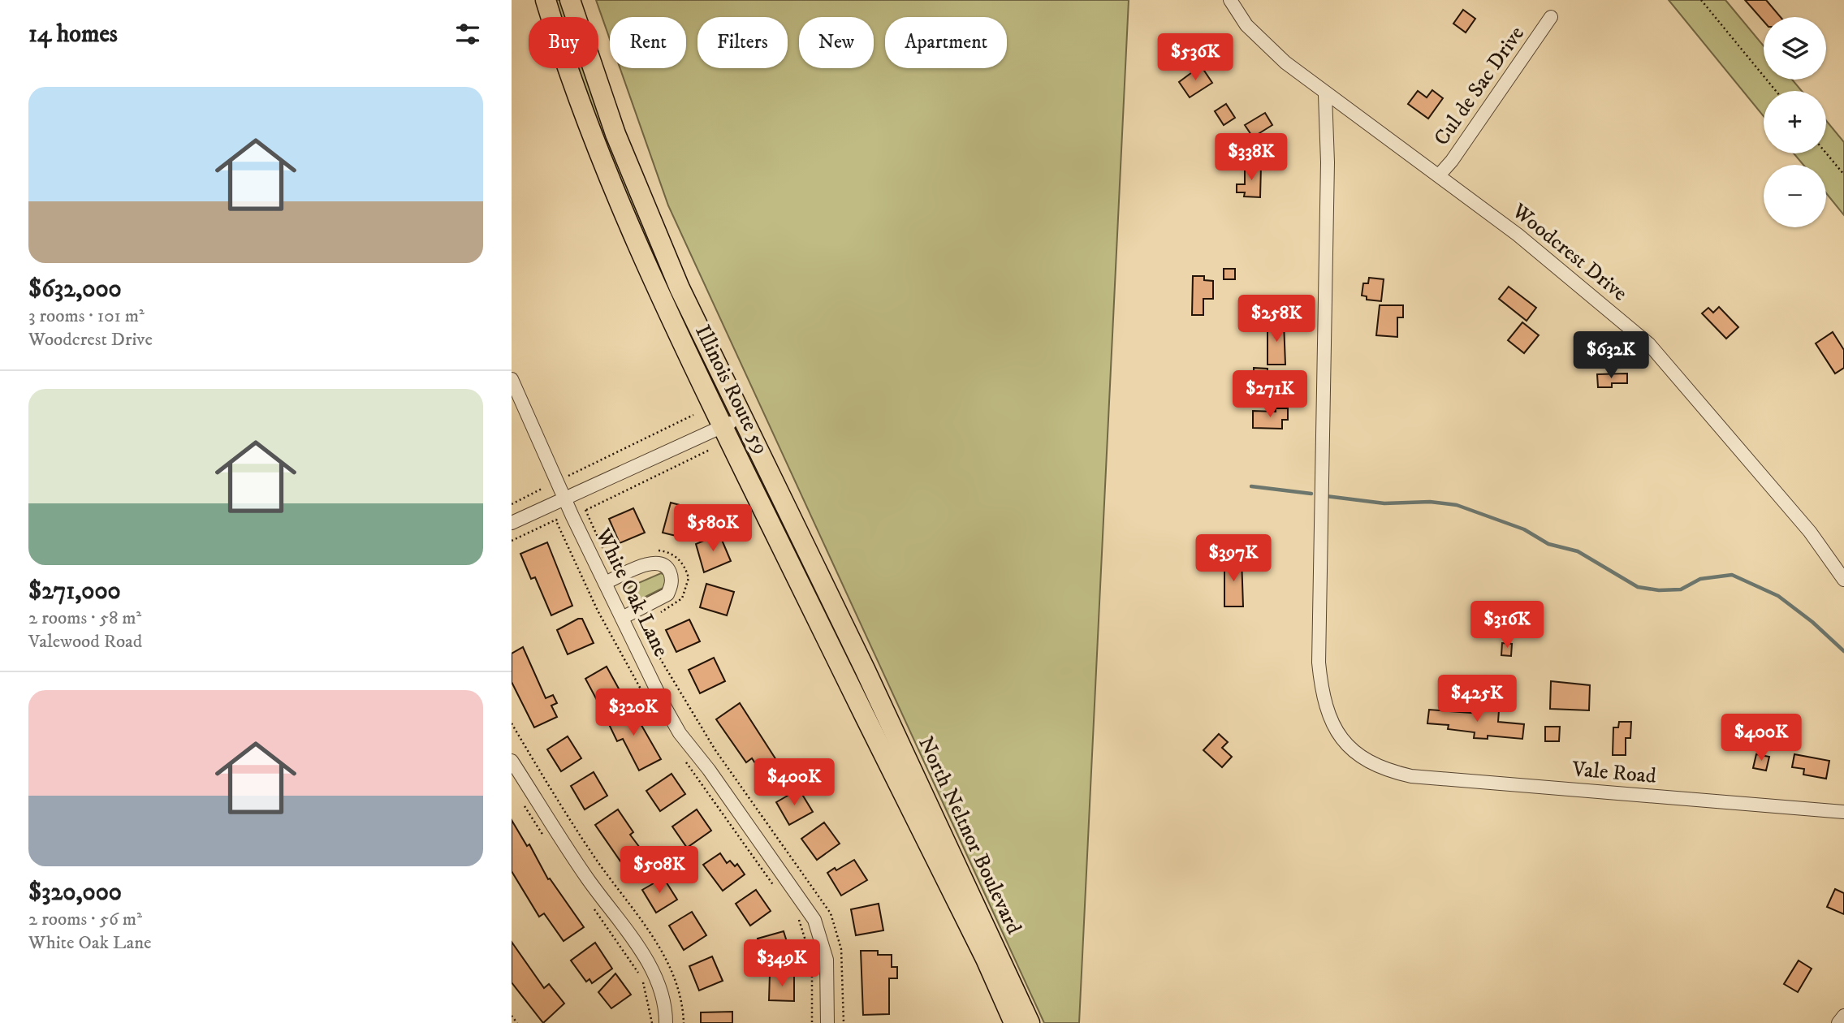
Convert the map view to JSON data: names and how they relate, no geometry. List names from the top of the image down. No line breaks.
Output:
{"streets":{"main road":["Illinois Route 59","North Neltnor Boulevard"],"street":["Cul de Sac Drive","Woodcrest Drive","White Oak Lane","Vale Road"]},"crossings":[["Cul de Sac Drive","Woodcrest Drive"],["Woodcrest Drive","Vale Road"],["Illinois Route 59","North Neltnor Boulevard"]],"page":{"heading":"14 homes","map_buttons":["+","−"],"chip":["Buy","Rent","Filters","New","Apartment"],"price":["$536K","$338K","$258K","$632K","$271K","$580K","$397K","$316K","$425K","$320K","$400K","$400K","$508K","$349K"],"list":[{"name":"$632,000","note":"3 rooms · 101 m² · Woodcrest Drive"},{"name":"$271,000","note":"2 rooms · 58 m² · Valewood Road"},{"name":"$320,000","note":"2 rooms · 56 m² · White Oak Lane"}]}}
